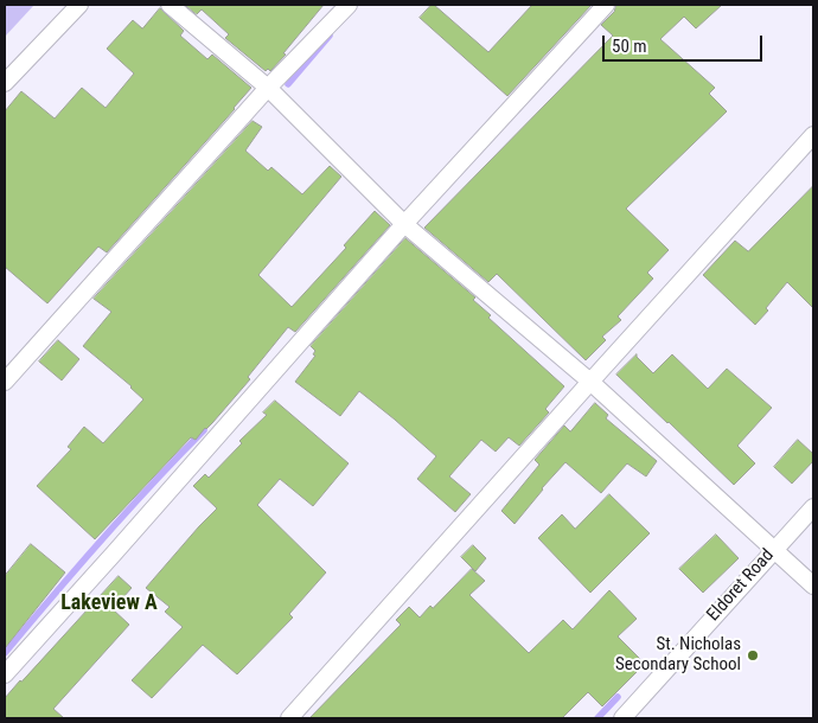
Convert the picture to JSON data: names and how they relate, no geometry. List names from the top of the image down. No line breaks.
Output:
{"streets":{"street":["Eldoret Road"]},"districts":["Lakeview A"],"places":["St. Nicholas Secondary School"],"scale_bar":"50 m"}
